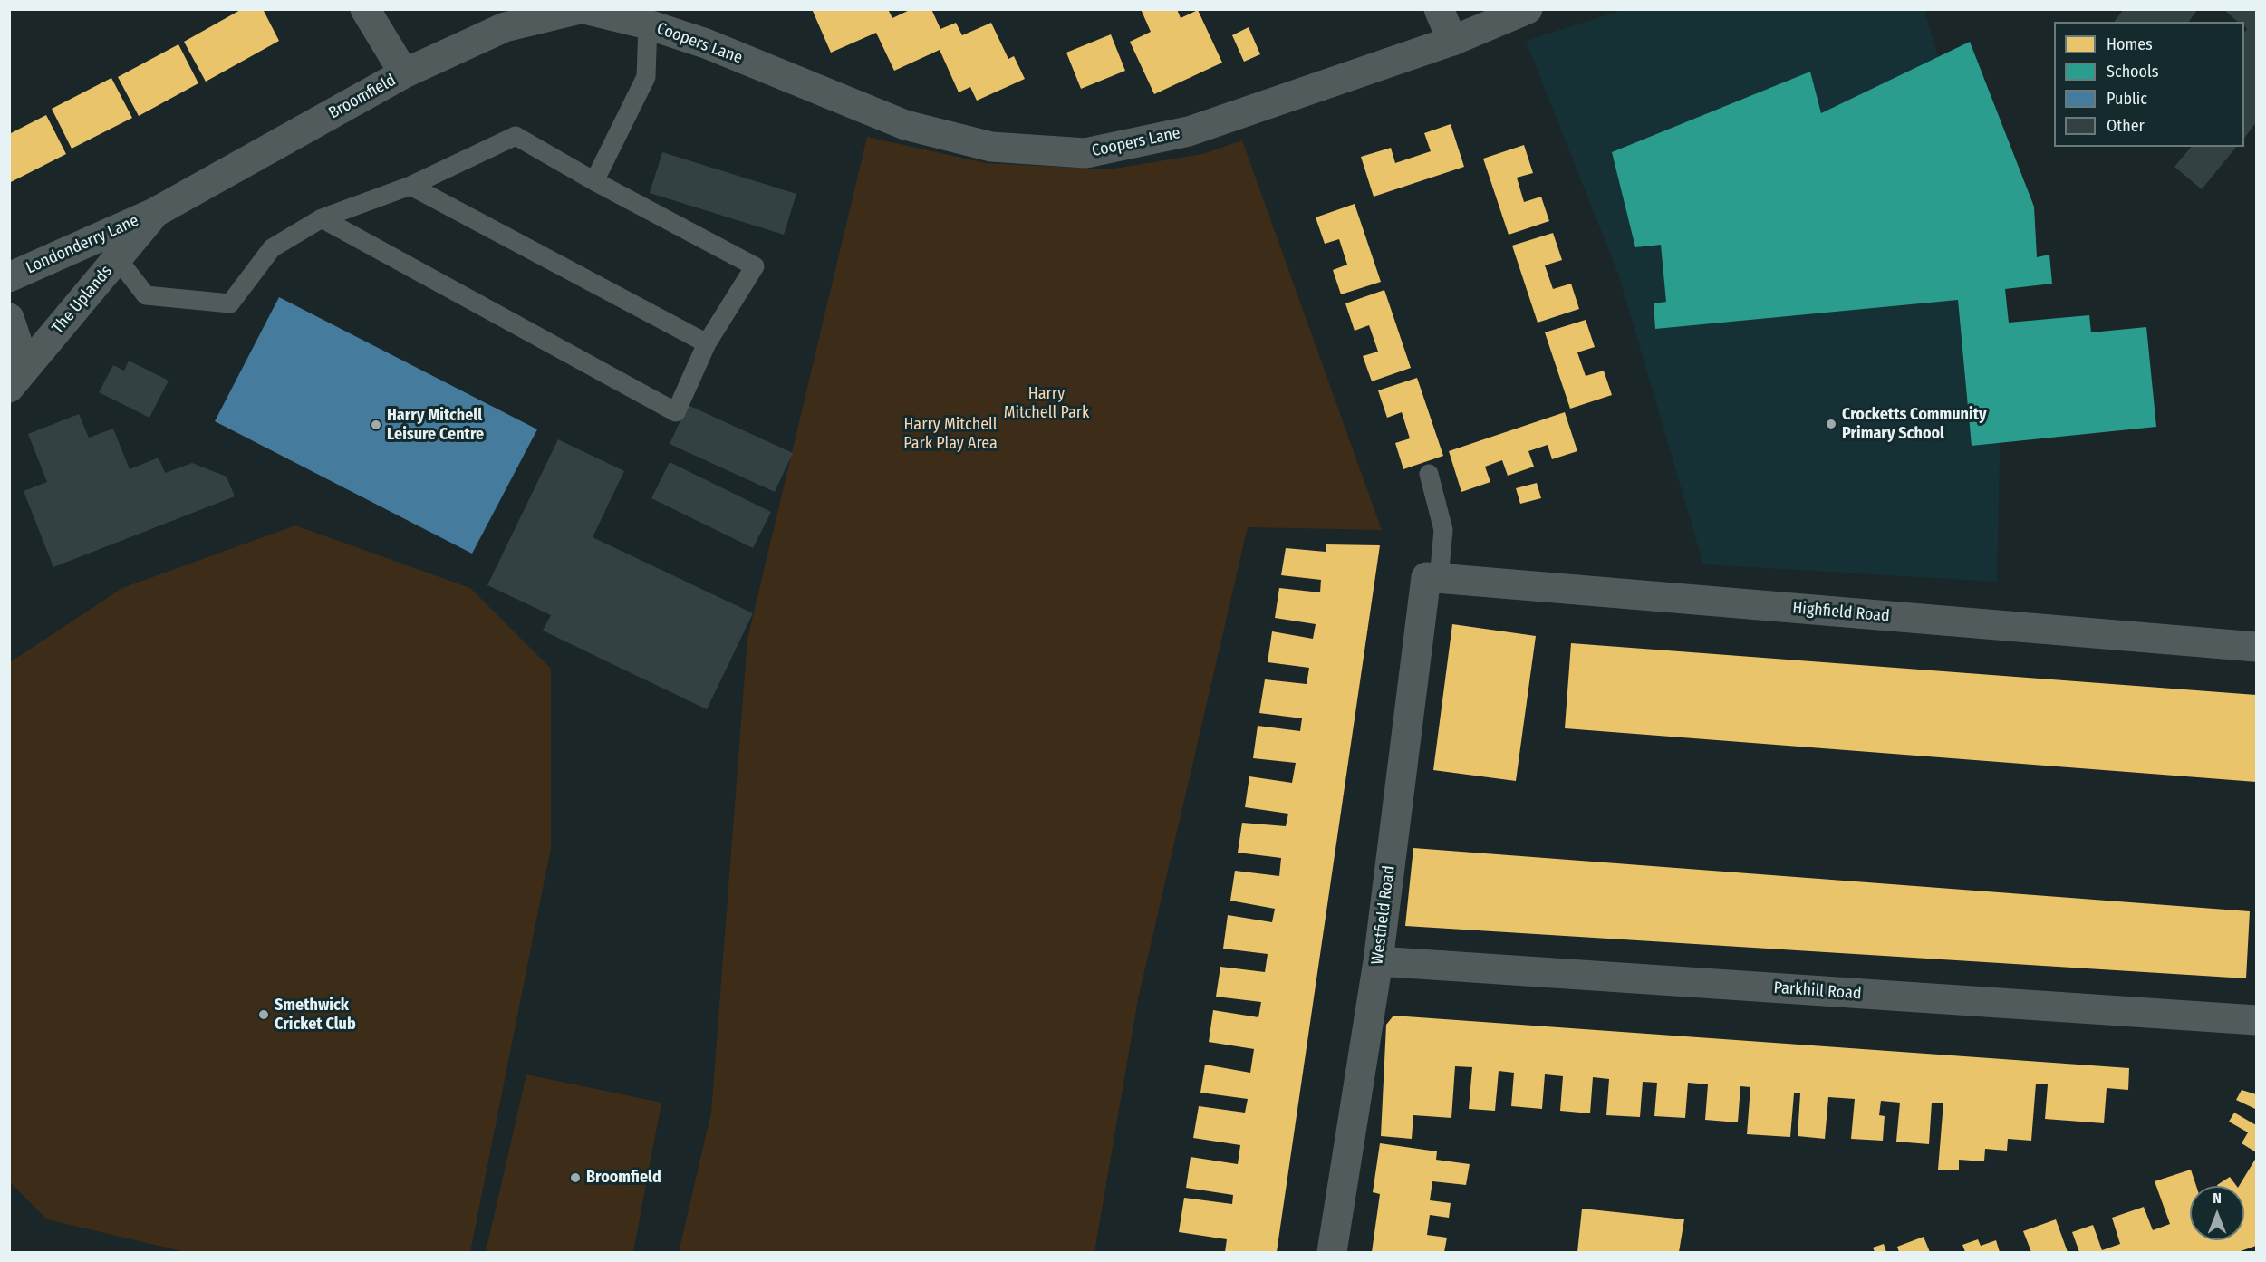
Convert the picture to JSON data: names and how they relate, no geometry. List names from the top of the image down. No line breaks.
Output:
{"streets":{"street":["Coopers Lane","Broomfield","Londonderry Lane","The Uplands","Highfield Road","Westfield Road","Parkhill Road"]},"crossings":[["Broomfield","Londonderry Lane"],["Broomfield","The Uplands"],["Londonderry Lane","The Uplands"],["Highfield Road","Westfield Road"],["Westfield Road","Parkhill Road"]],"parks":["Harry Mitchell Park","Harry Mitchell Park Play Area"],"places":["Crocketts Community Primary School","Harry Mitchell Leisure Centre","Smethwick Cricket Club","Broomfield"],"legend":["Homes","Schools","Public","Other"],"north":"top"}
